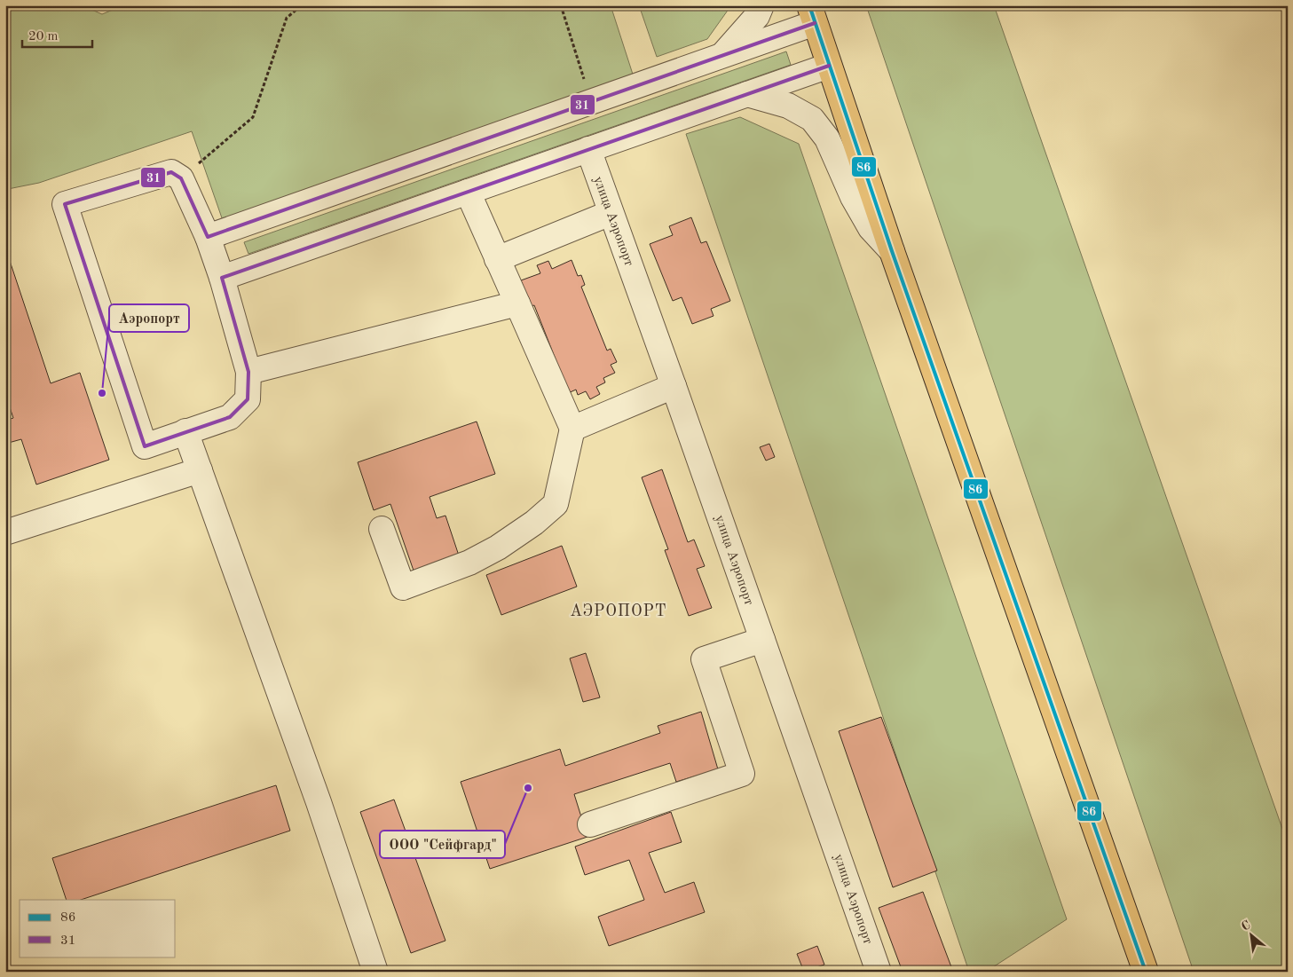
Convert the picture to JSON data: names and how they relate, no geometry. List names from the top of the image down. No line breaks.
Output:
{"streets":{"street":["улица Аэропорт"]},"districts":["АЭРОПОРТ"],"places":["Аэропорт","ООО \"Сейфгард\""],"lines":["transit line 86","transit line 31"],"legend":["86","31"],"scale_bar":"20 m","north":"top left"}
